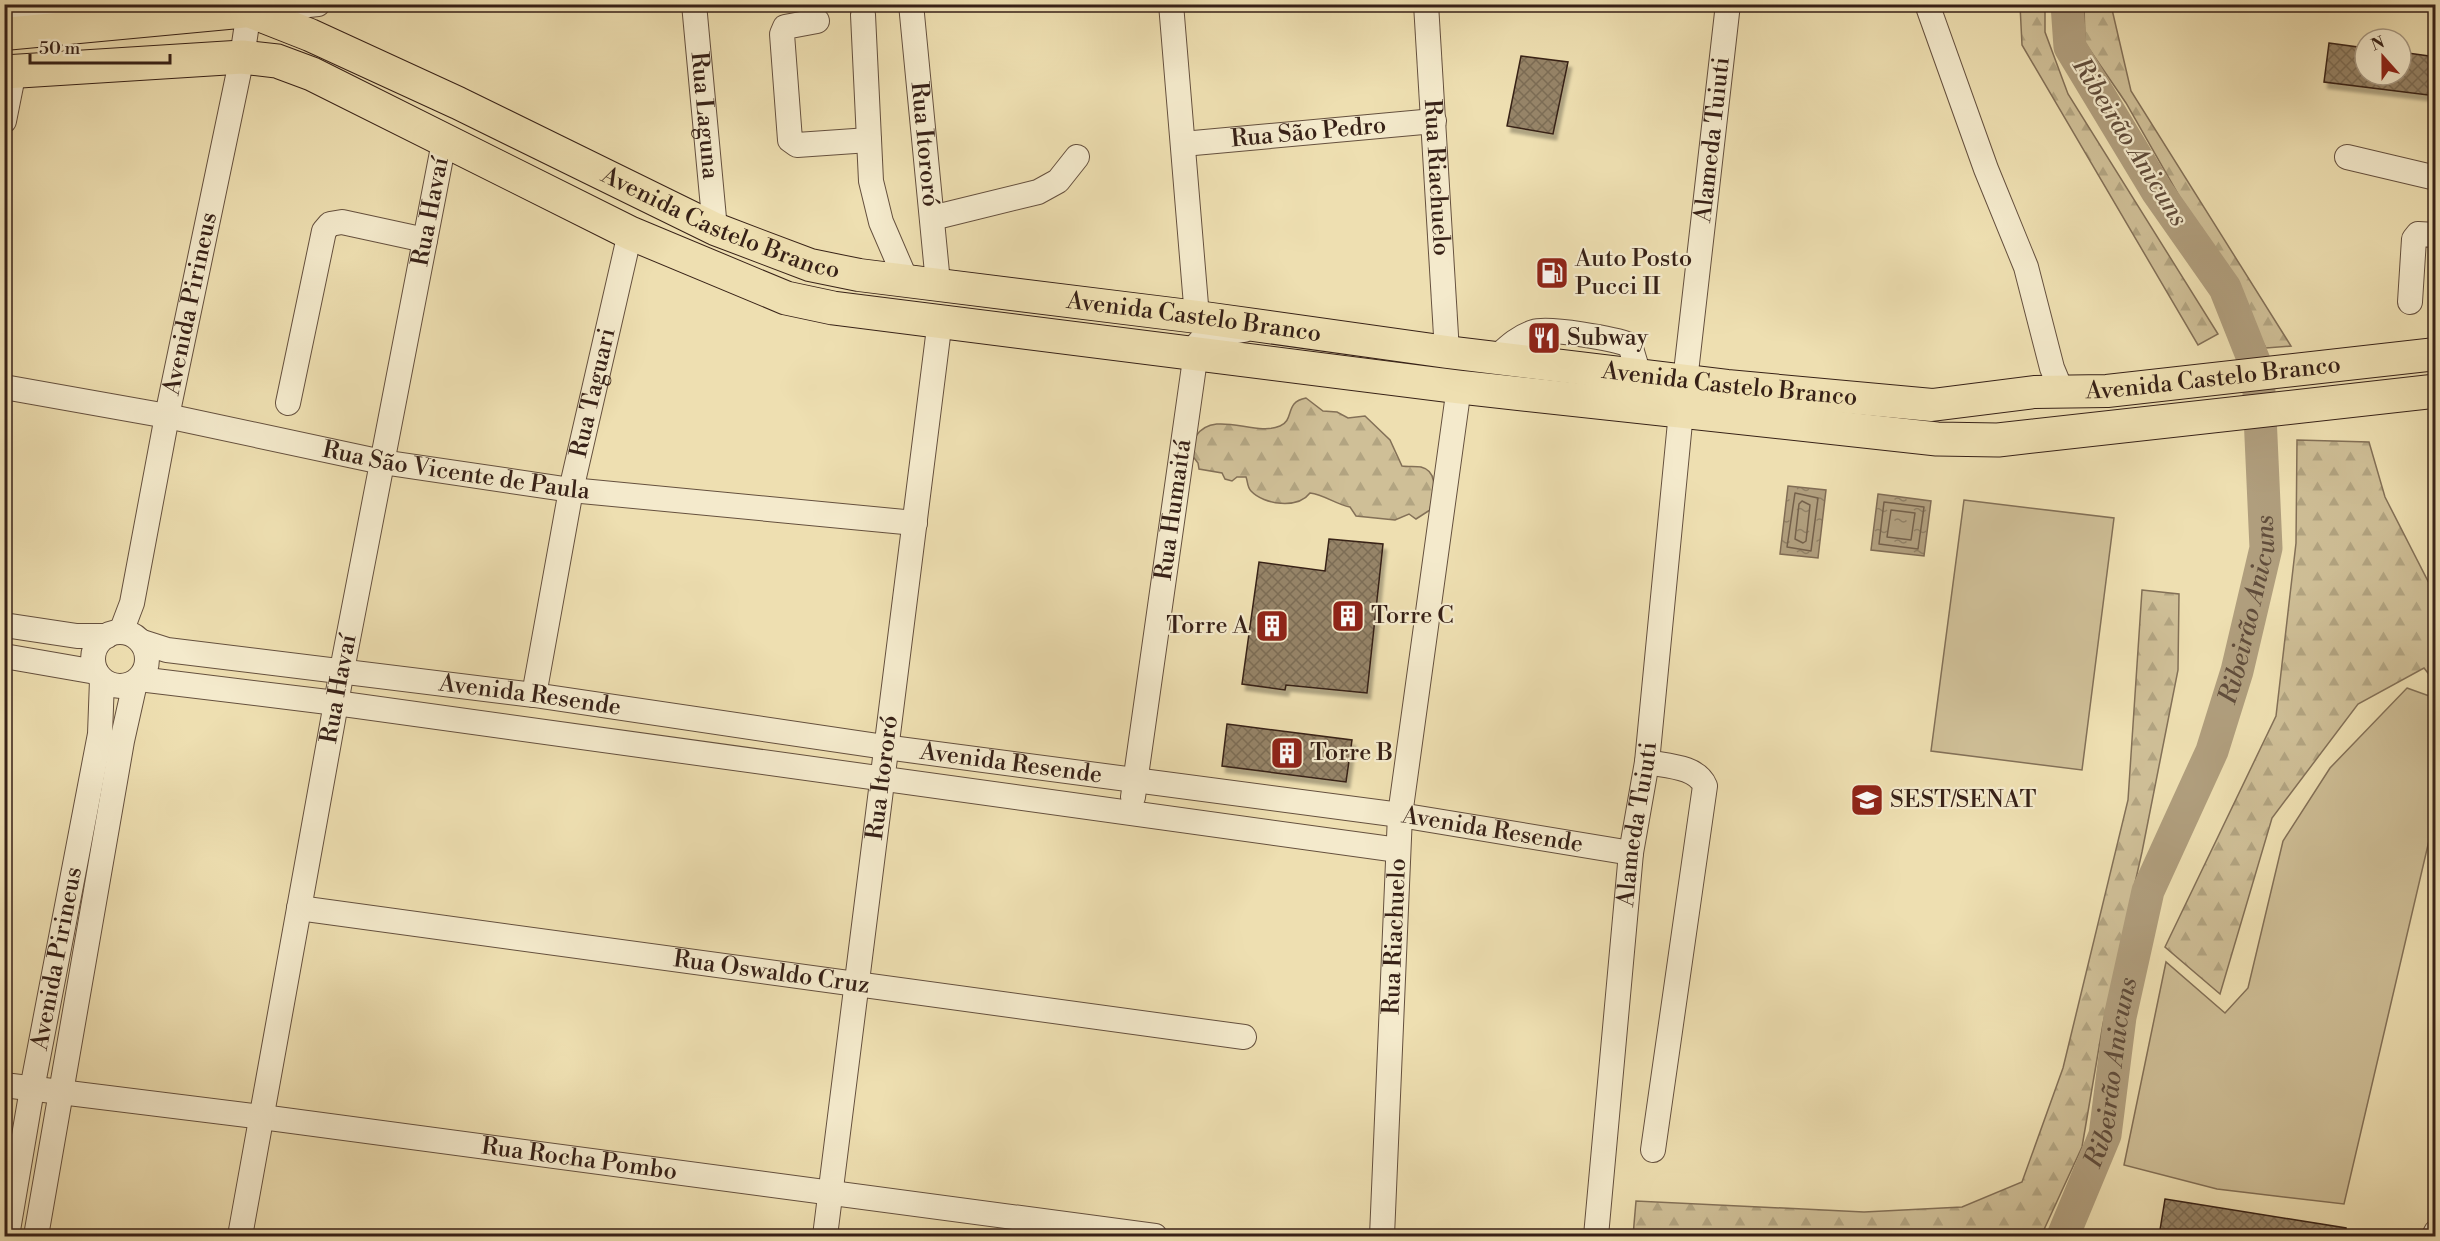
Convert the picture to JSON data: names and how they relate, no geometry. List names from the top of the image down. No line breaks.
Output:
{"streets":{"highway":["Avenida Castelo Branco"],"street":["Rua Laguna","Rua São Pedro","Alameda Tuiuti","Rua Itororó","Rua Riachuelo","Rua Havaí","Avenida Pirineus","Rua Taguari","Rua São Vicente de Paula","Rua Humaitá","Avenida Resende","Rua Oswaldo Cruz","Rua Rocha Pombo"]},"crossings":[["Rua Laguna","Avenida Castelo Branco"],["Rua São Pedro","Rua Riachuelo"],["Alameda Tuiuti","Avenida Castelo Branco"],["Alameda Tuiuti","Avenida Resende"],["Rua Itororó","Avenida Castelo Branco"],["Rua Itororó","Rua São Vicente de Paula"],["Rua Itororó","Avenida Resende"],["Rua Itororó","Rua Oswaldo Cruz"],["Rua Itororó","Rua Rocha Pombo"],["Rua Riachuelo","Avenida Castelo Branco"],["Rua Riachuelo","Avenida Resende"],["Rua Havaí","Avenida Castelo Branco"],["Rua Havaí","Rua São Vicente de Paula"],["Rua Havaí","Avenida Resende"],["Rua Havaí","Rua Oswaldo Cruz"],["Rua Havaí","Rua Rocha Pombo"],["Avenida Castelo Branco","Avenida Pirineus"],["Avenida Castelo Branco","Rua Taguari"],["Avenida Castelo Branco","Rua Humaitá"],["Avenida Pirineus","Rua São Vicente de Paula"],["Avenida Pirineus","Avenida Resende"],["Avenida Pirineus","Rua Rocha Pombo"],["Rua Taguari","Rua São Vicente de Paula"],["Rua Taguari","Avenida Resende"],["Rua Humaitá","Avenida Resende"]],"water":["Ribeirão Anicuns"],"places":{"fuel station":["Auto Posto Pucci II"],"restaurant":["Subway"],"building":["Torre C","Torre A","Torre B"],"school or university":["SEST/SENAT"]},"scale_bar":"50 m","north":"top"}
